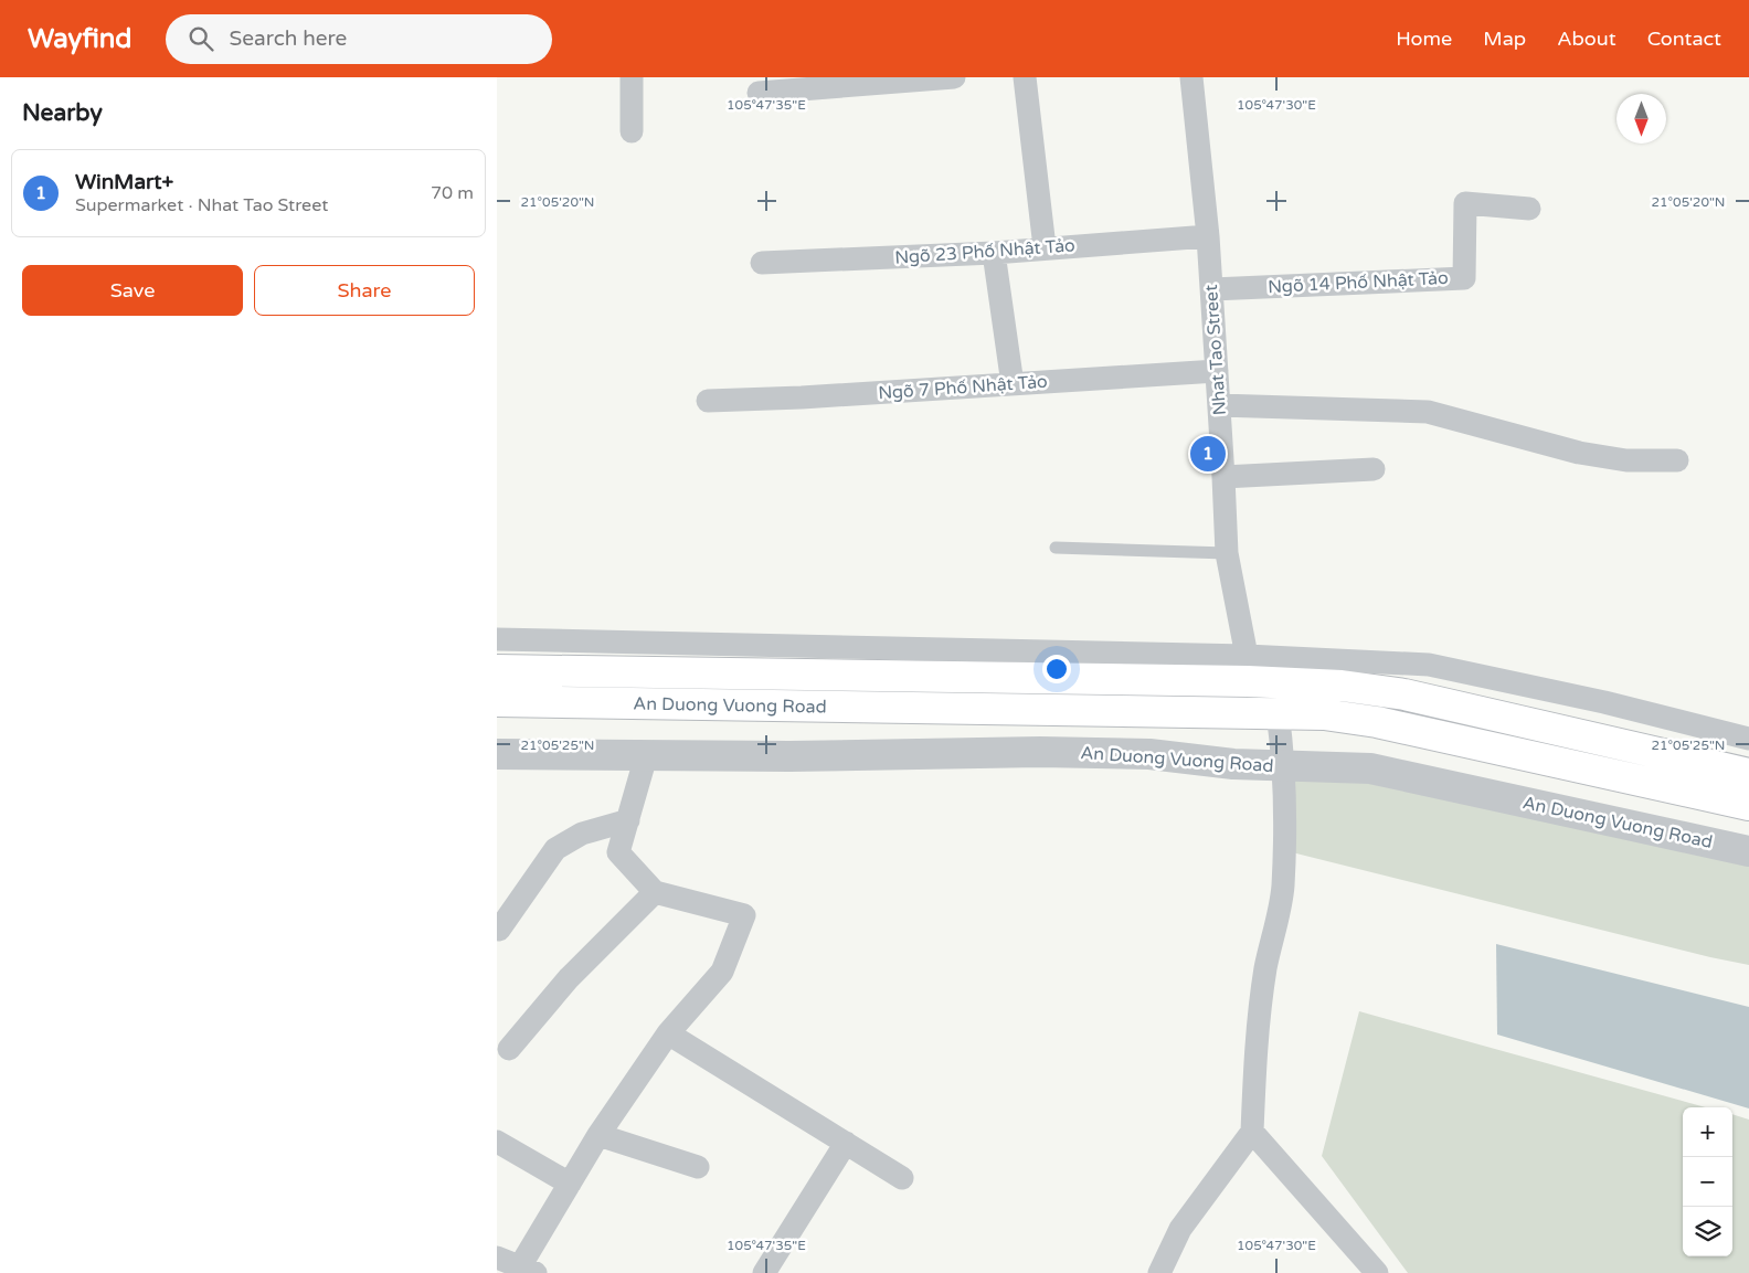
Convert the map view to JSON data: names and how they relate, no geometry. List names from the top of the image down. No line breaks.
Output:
{"streets":{"main road":["An Duong Vuong Road"],"street":["Ngõ 23 Phố Nhật Tảo","Ngõ 14 Phố Nhật Tảo","Nhat Tao Street","Ngõ 7 Phố Nhật Tảo"]},"crossings":[["Ngõ 23 Phố Nhật Tảo","Nhat Tao Street"],["Ngõ 14 Phố Nhật Tảo","Nhat Tao Street"],["Nhat Tao Street","Ngõ 7 Phố Nhật Tảo"],["Nhat Tao Street","An Duong Vuong Road"]],"north":"bottom","page":{"header":"Wayfind","search":"Search here","nav":["Home","Map","About","Contact"],"heading":"Nearby","list":[{"mark":"1","name":"WinMart+","note":"Supermarket · Nhat Tao Street","value":"70 m"}],"buttons":["Save","Share"],"pins":"1","map_buttons":["+","−"]},"coordinates":["105°47'35\"E","105°47'30\"E","21°05'20\"N","21°05'25\"N"]}
